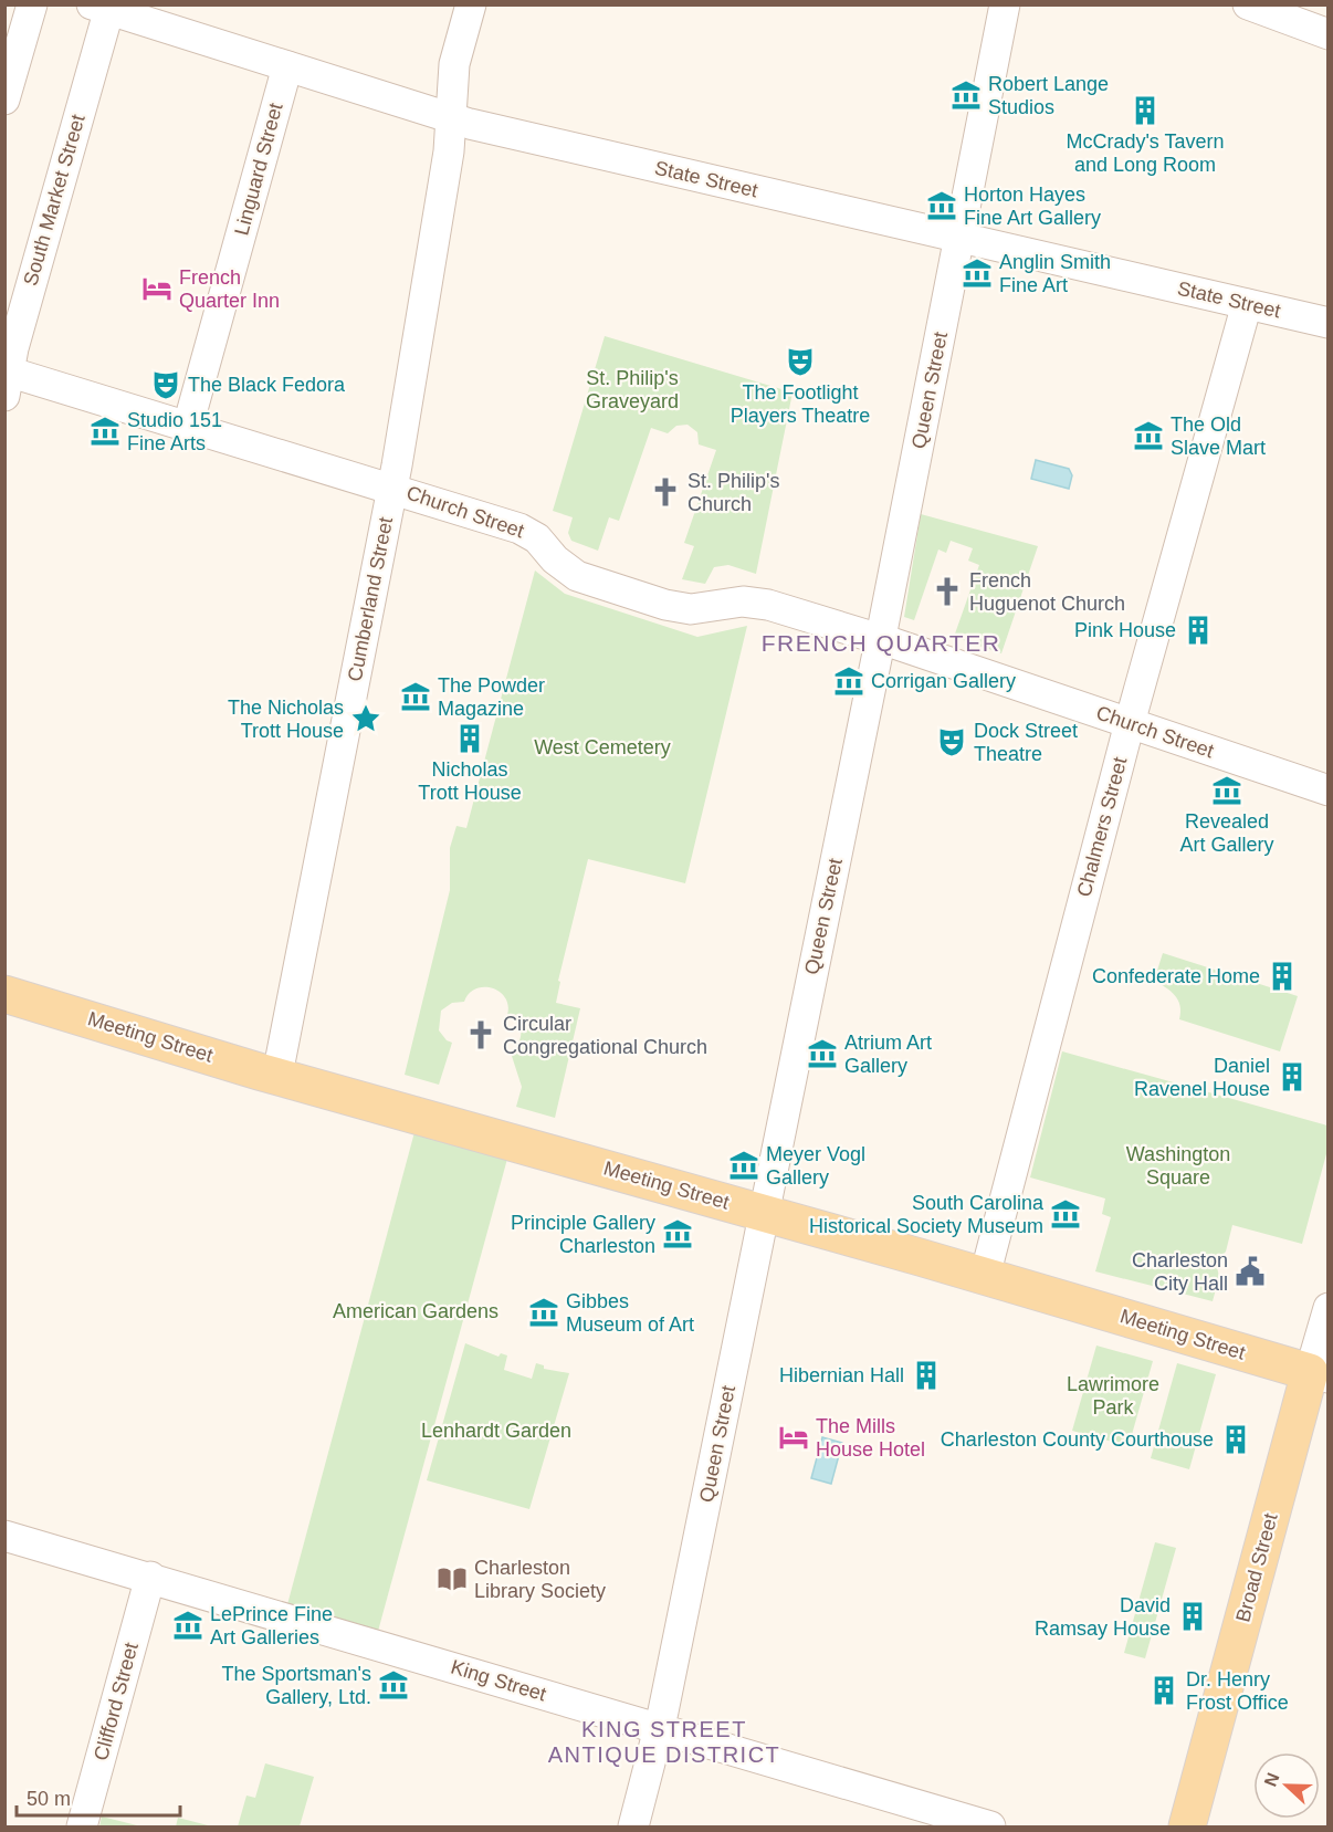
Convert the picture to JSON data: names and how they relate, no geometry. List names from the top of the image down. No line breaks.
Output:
{"streets":{"main road":["Meeting Street","Broad Street"],"street":["Linguard Street","State Street","South Market Street","Queen Street","Church Street","Cumberland Street","Chalmers Street","King Street","Clifford Street"]},"crossings":[["Linguard Street","State Street"],["Linguard Street","Church Street"],["State Street","South Market Street"],["State Street","Queen Street"],["State Street","Cumberland Street"],["State Street","Chalmers Street"],["South Market Street","Church Street"],["Queen Street","Church Street"],["Queen Street","Meeting Street"],["Queen Street","King Street"],["Church Street","Cumberland Street"],["Church Street","Chalmers Street"],["Cumberland Street","Meeting Street"],["Chalmers Street","Meeting Street"],["Meeting Street","Broad Street"],["King Street","Clifford Street"]],"districts":["FRENCH QUARTER","KING STREET ANTIQUE DISTRICT"],"parks":["St. Philip's Graveyard","West Cemetery","Washington Square","American Gardens","Lawrimore Park","Lenhardt Garden"],"places":{"museum":["Robert Lange Studios","Horton Hayes Fine Art Gallery","Anglin Smith Fine Art","Studio 151 Fine Arts","The Old Slave Mart","Corrigan Gallery","The Powder Magazine","Revealed Art Gallery","Atrium Art Gallery","Meyer Vogl Gallery","South Carolina Historical Society Museum","Principle Gallery Charleston","Gibbes Museum of Art","LePrince Fine Art Galleries","The Sportsman's Gallery, Ltd."],"building":["McCrady's Tavern and Long Room","Pink House","Nicholas Trott House","Confederate Home","Daniel Ravenel House","Hibernian Hall","Charleston County Courthouse","David Ramsay House","Dr. Henry Frost Office"],"hotel":["French Quarter Inn","The Mills House Hotel"],"theatre":["The Footlight Players Theatre","The Black Fedora","Dock Street Theatre"],"church":["St. Philip's Church","French Huguenot Church","Circular Congregational Church"],"place":["The Nicholas Trott House"],"public building":["Charleston City Hall"],"library":["Charleston Library Society"]},"scale_bar":"50 m","north":"left"}
